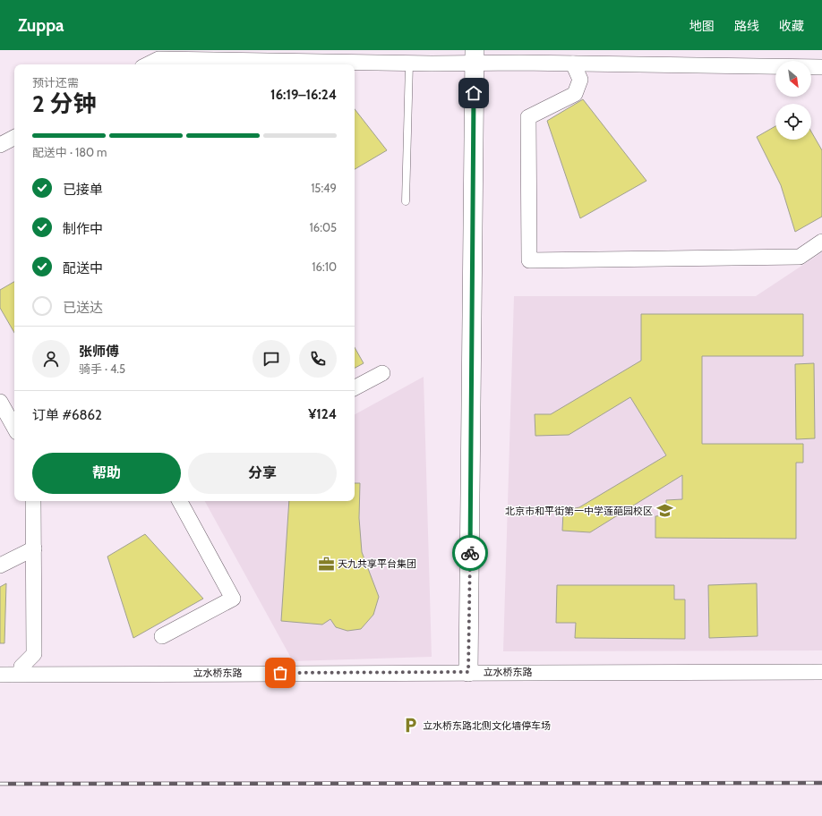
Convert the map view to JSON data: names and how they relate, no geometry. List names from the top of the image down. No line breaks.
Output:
{"streets":{"street":["立水桥东路"]},"places":{"school or university":["北京市和平街第一中学莲葩园校区"],"office":["天九共享平台集团"],"parking":["立水桥东路北侧文化墙停车场"]},"north":"bottom right","page":{"header":"Zuppa","nav":["地图","路线","收藏"],"heading":["2 分钟","预计还需","16:19–16:24"],"panel":["张师傅","骑手 · 4.5","订单 #6862","¥124"],"bar":"配送中 · 180 m","list":[["已接单","15:49"],["制作中","16:05"],["配送中","16:10"],"已送达"],"buttons":["帮助","分享"]}}
